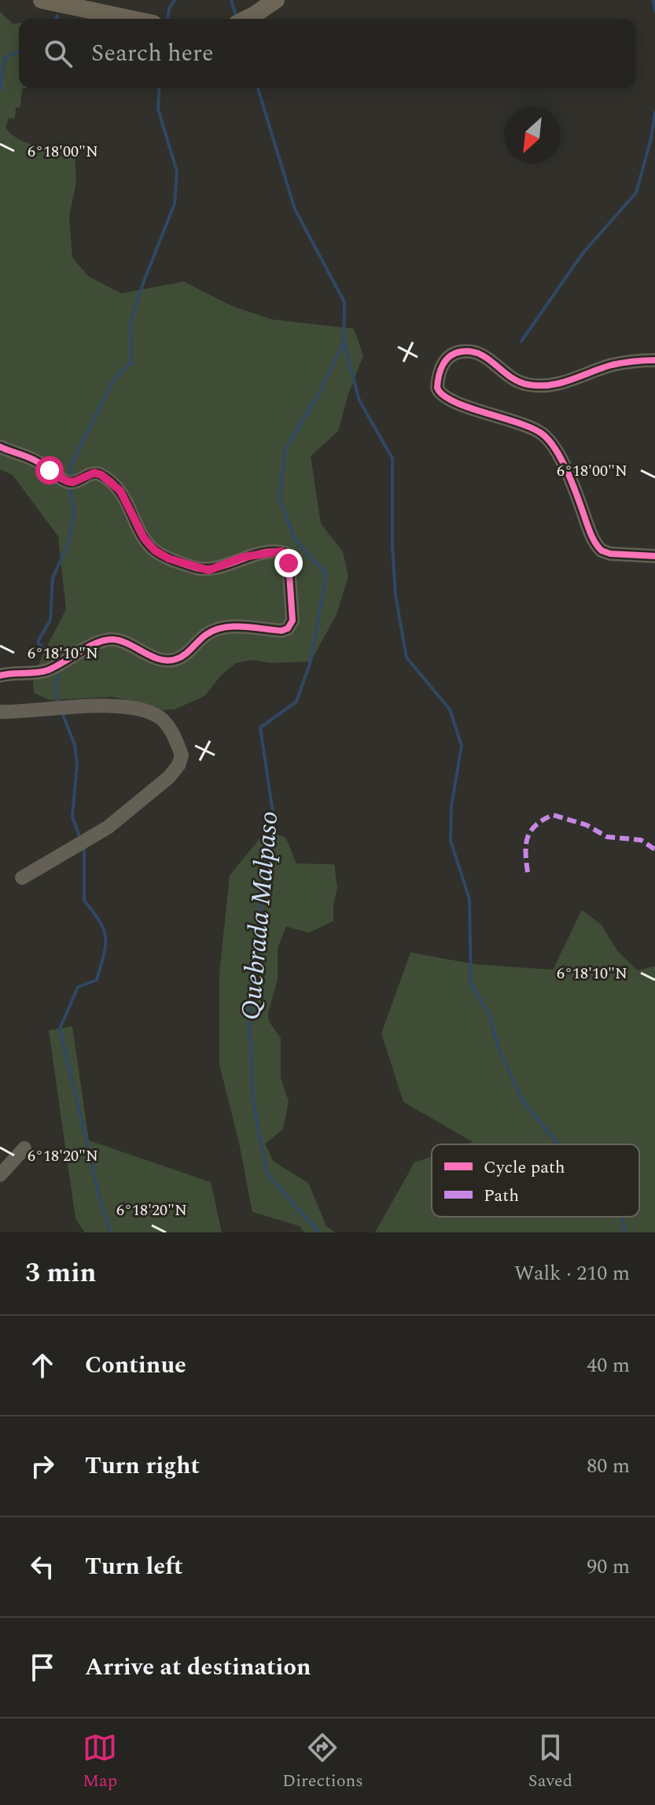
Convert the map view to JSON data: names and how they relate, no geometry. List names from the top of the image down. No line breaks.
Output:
{"water":["Quebrada Malpaso"],"legend":["Cycle path","Path"],"north":"bottom left","page":{"search":"Search here","heading":["3 min","Walk · 210 m"],"list":[["Continue","40 m"],["Turn right","80 m"],["Turn left","90 m"],"Arrive at destination"],"nav":["Map","Directions","Saved"]},"coordinates":["6°18'00\"N","6°18'10\"N","6°18'20\"N"]}
